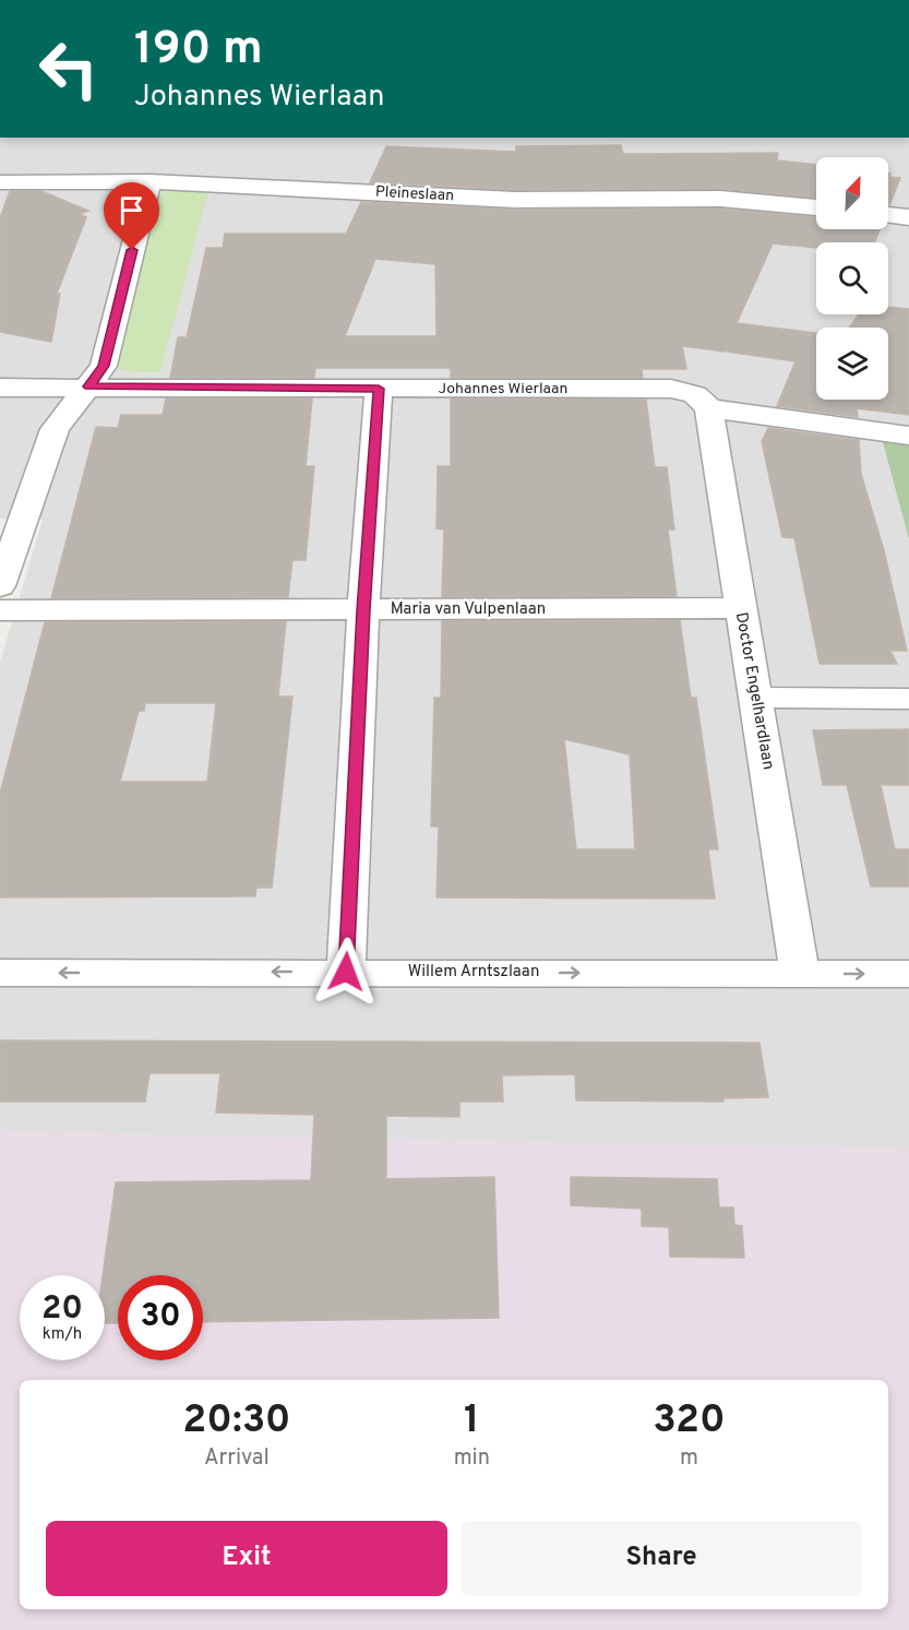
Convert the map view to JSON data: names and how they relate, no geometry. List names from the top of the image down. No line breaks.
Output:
{"streets":{"street":["Pleineslaan","Johannes Wierlaan","Maria van Vulpenlaan","Doctor Engelhardlaan","Willem Arntszlaan"]},"crossings":[["Johannes Wierlaan","Doctor Engelhardlaan"],["Maria van Vulpenlaan","Doctor Engelhardlaan"],["Doctor Engelhardlaan","Willem Arntszlaan"]],"north":"top right","page":{"turn":["190 m","Johannes Wierlaan"],"speed":"20 km/h","limit":"30","eta":["20:30","Arrival","1","min","320","m"],"buttons":["Exit","Share"]}}
